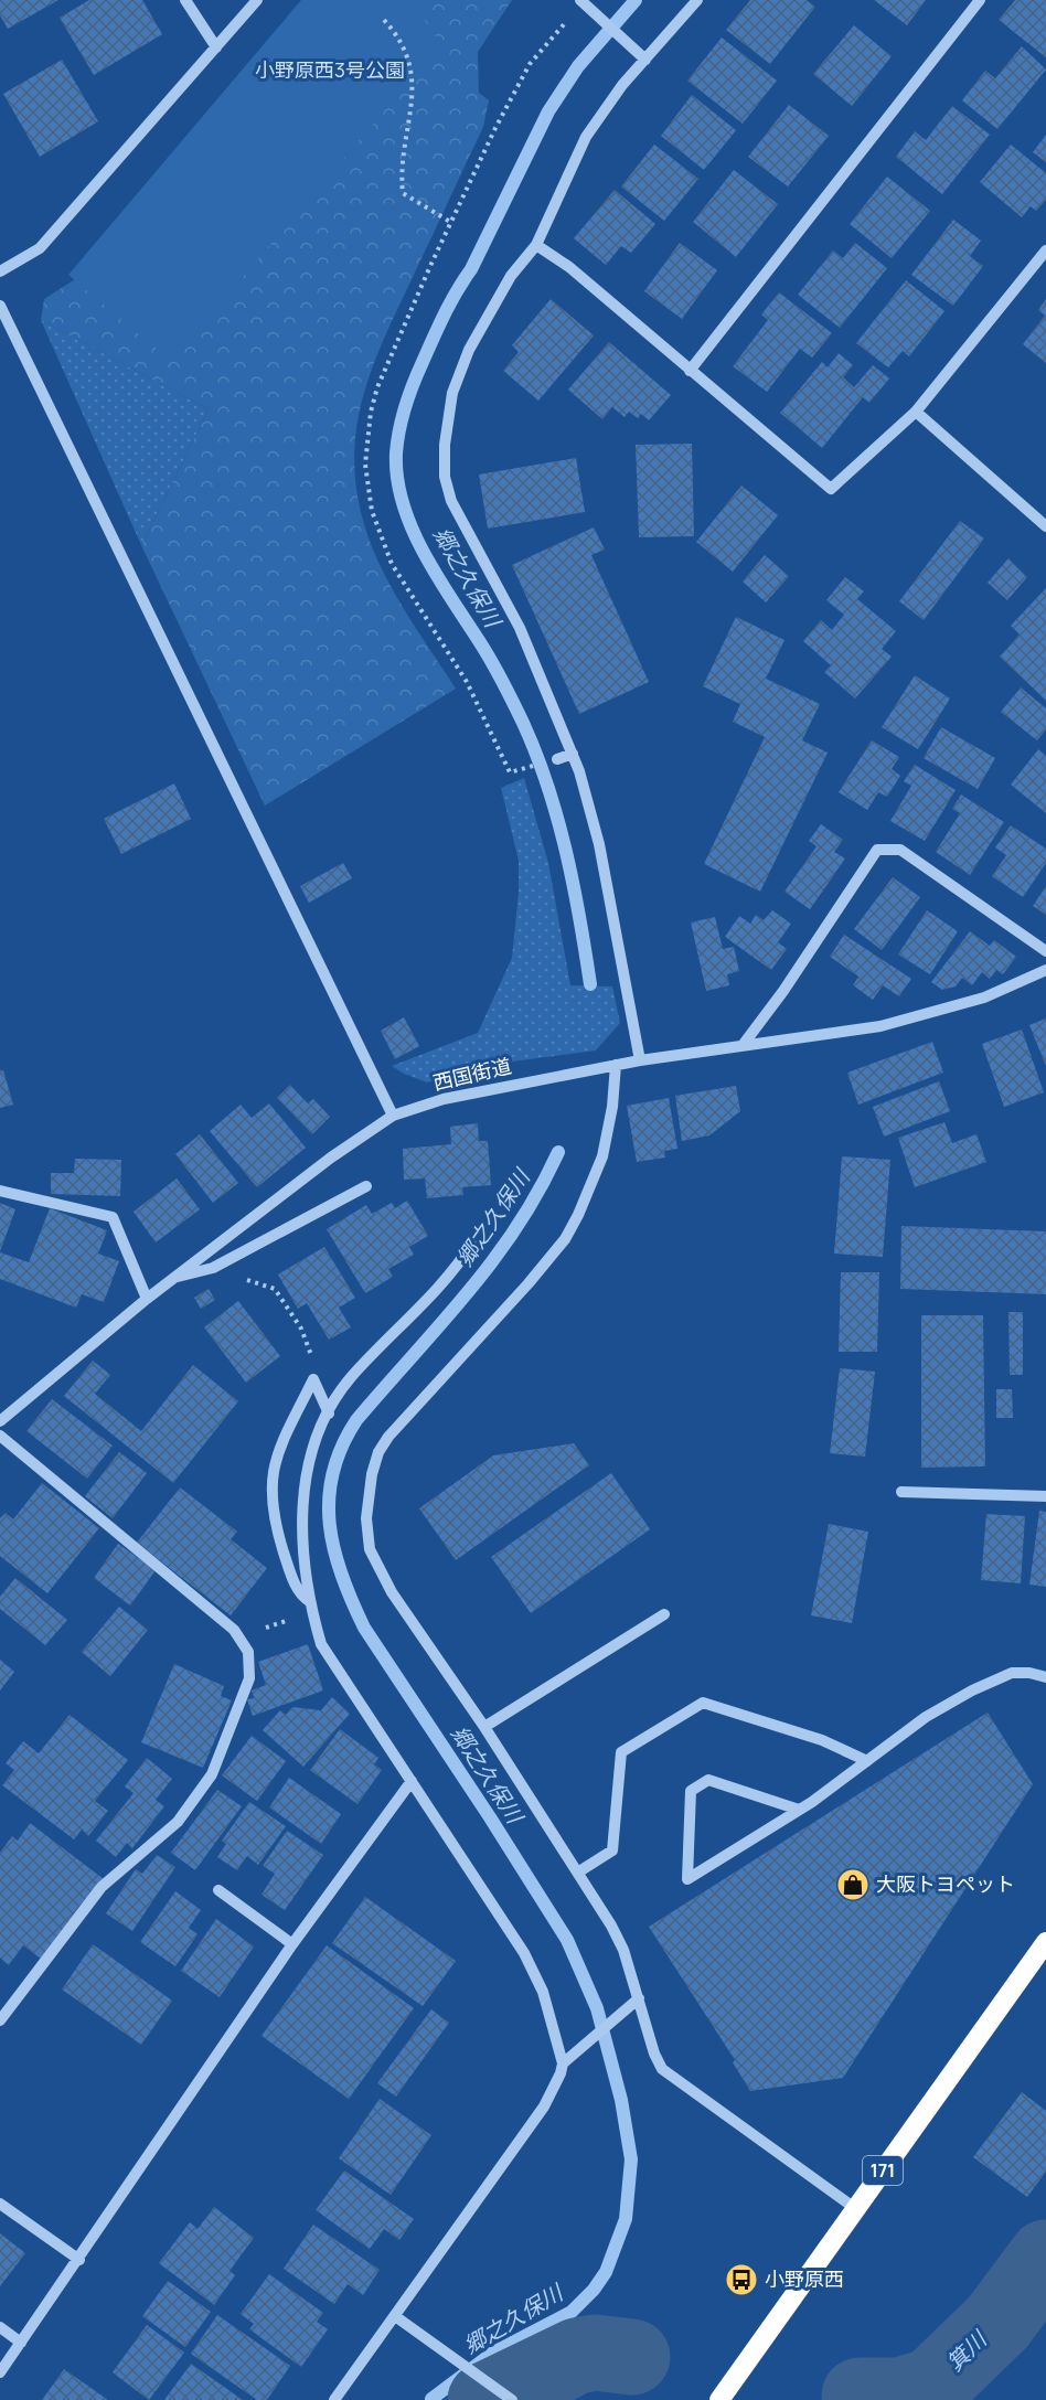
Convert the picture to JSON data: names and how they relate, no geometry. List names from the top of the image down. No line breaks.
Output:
{"streets":{"highway":["171"],"street":["西国街道"]},"water":["郷之久保川","箕川"],"parks":["小野原西3号公園"],"places":{"shop":["大阪トヨペット"],"bus stop":["小野原西"]}}
